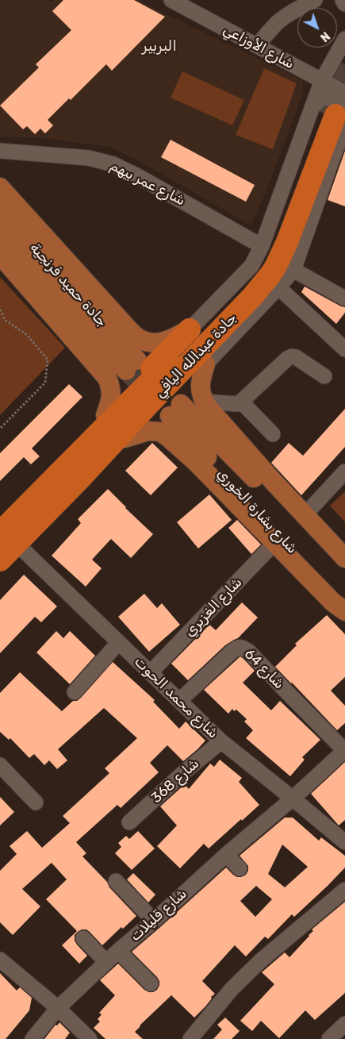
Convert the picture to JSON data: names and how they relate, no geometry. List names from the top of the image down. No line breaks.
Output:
{"streets":{"highway":["جادة عبدالله اليافي"],"main road":["جادة حميد فرنجية","شارع بشارة الخوري"],"street":["شارع الأوزاعي","شارع عمر بيهم","شارع الغزيري","شارع 64","شارع محمد الحوت","شارع 368","شارع قليلات"]},"crossings":[["شارع الأوزاعي","جادة عبدالله اليافي"],["شارع عمر بيهم","جادة عبدالله اليافي"],["جادة عبدالله اليافي","شارع محمد الحوت"],["شارع الغزيري","شارع محمد الحوت"],["شارع 64","شارع محمد الحوت"],["شارع 64","شارع قليلات"],["شارع محمد الحوت","شارع 368"],["شارع محمد الحوت","شارع قليلات"]],"districts":["البربير"],"north":"bottom right"}
